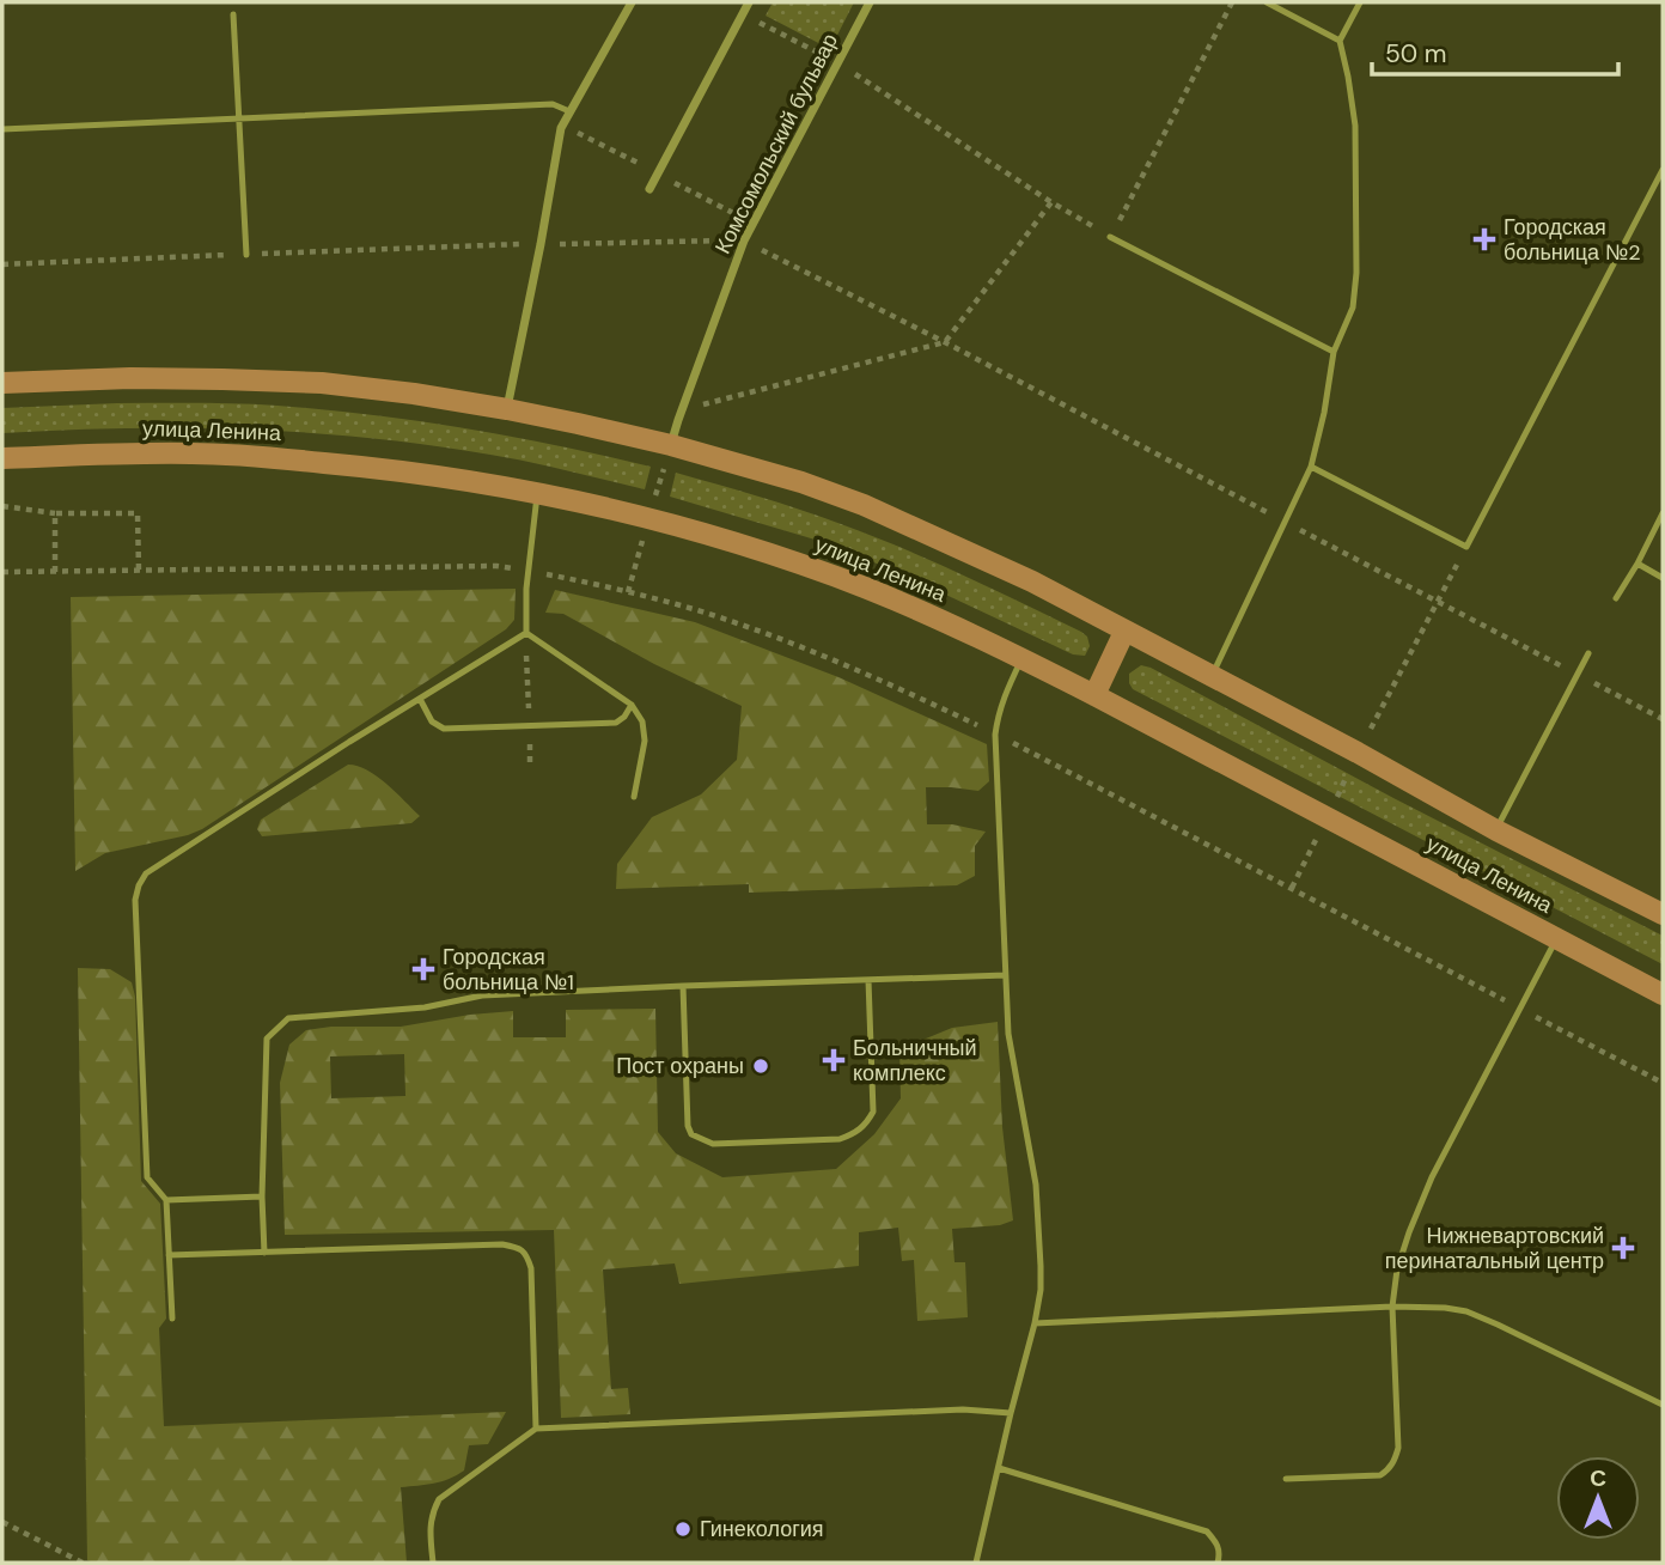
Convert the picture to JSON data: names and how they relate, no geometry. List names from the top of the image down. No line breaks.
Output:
{"streets":{"main road":["улица Ленина"],"street":["Комсомольский бульвар"]},"crossings":[["Комсомольский бульвар","улица Ленина"]],"places":{"health":["Городская больница №2","Городская больница №1","Больничный комплекс","Нижневартовский перинатальный центр"],"other":["Пост охраны","Гинекология"]},"scale_bar":"50 m","north":"top"}
